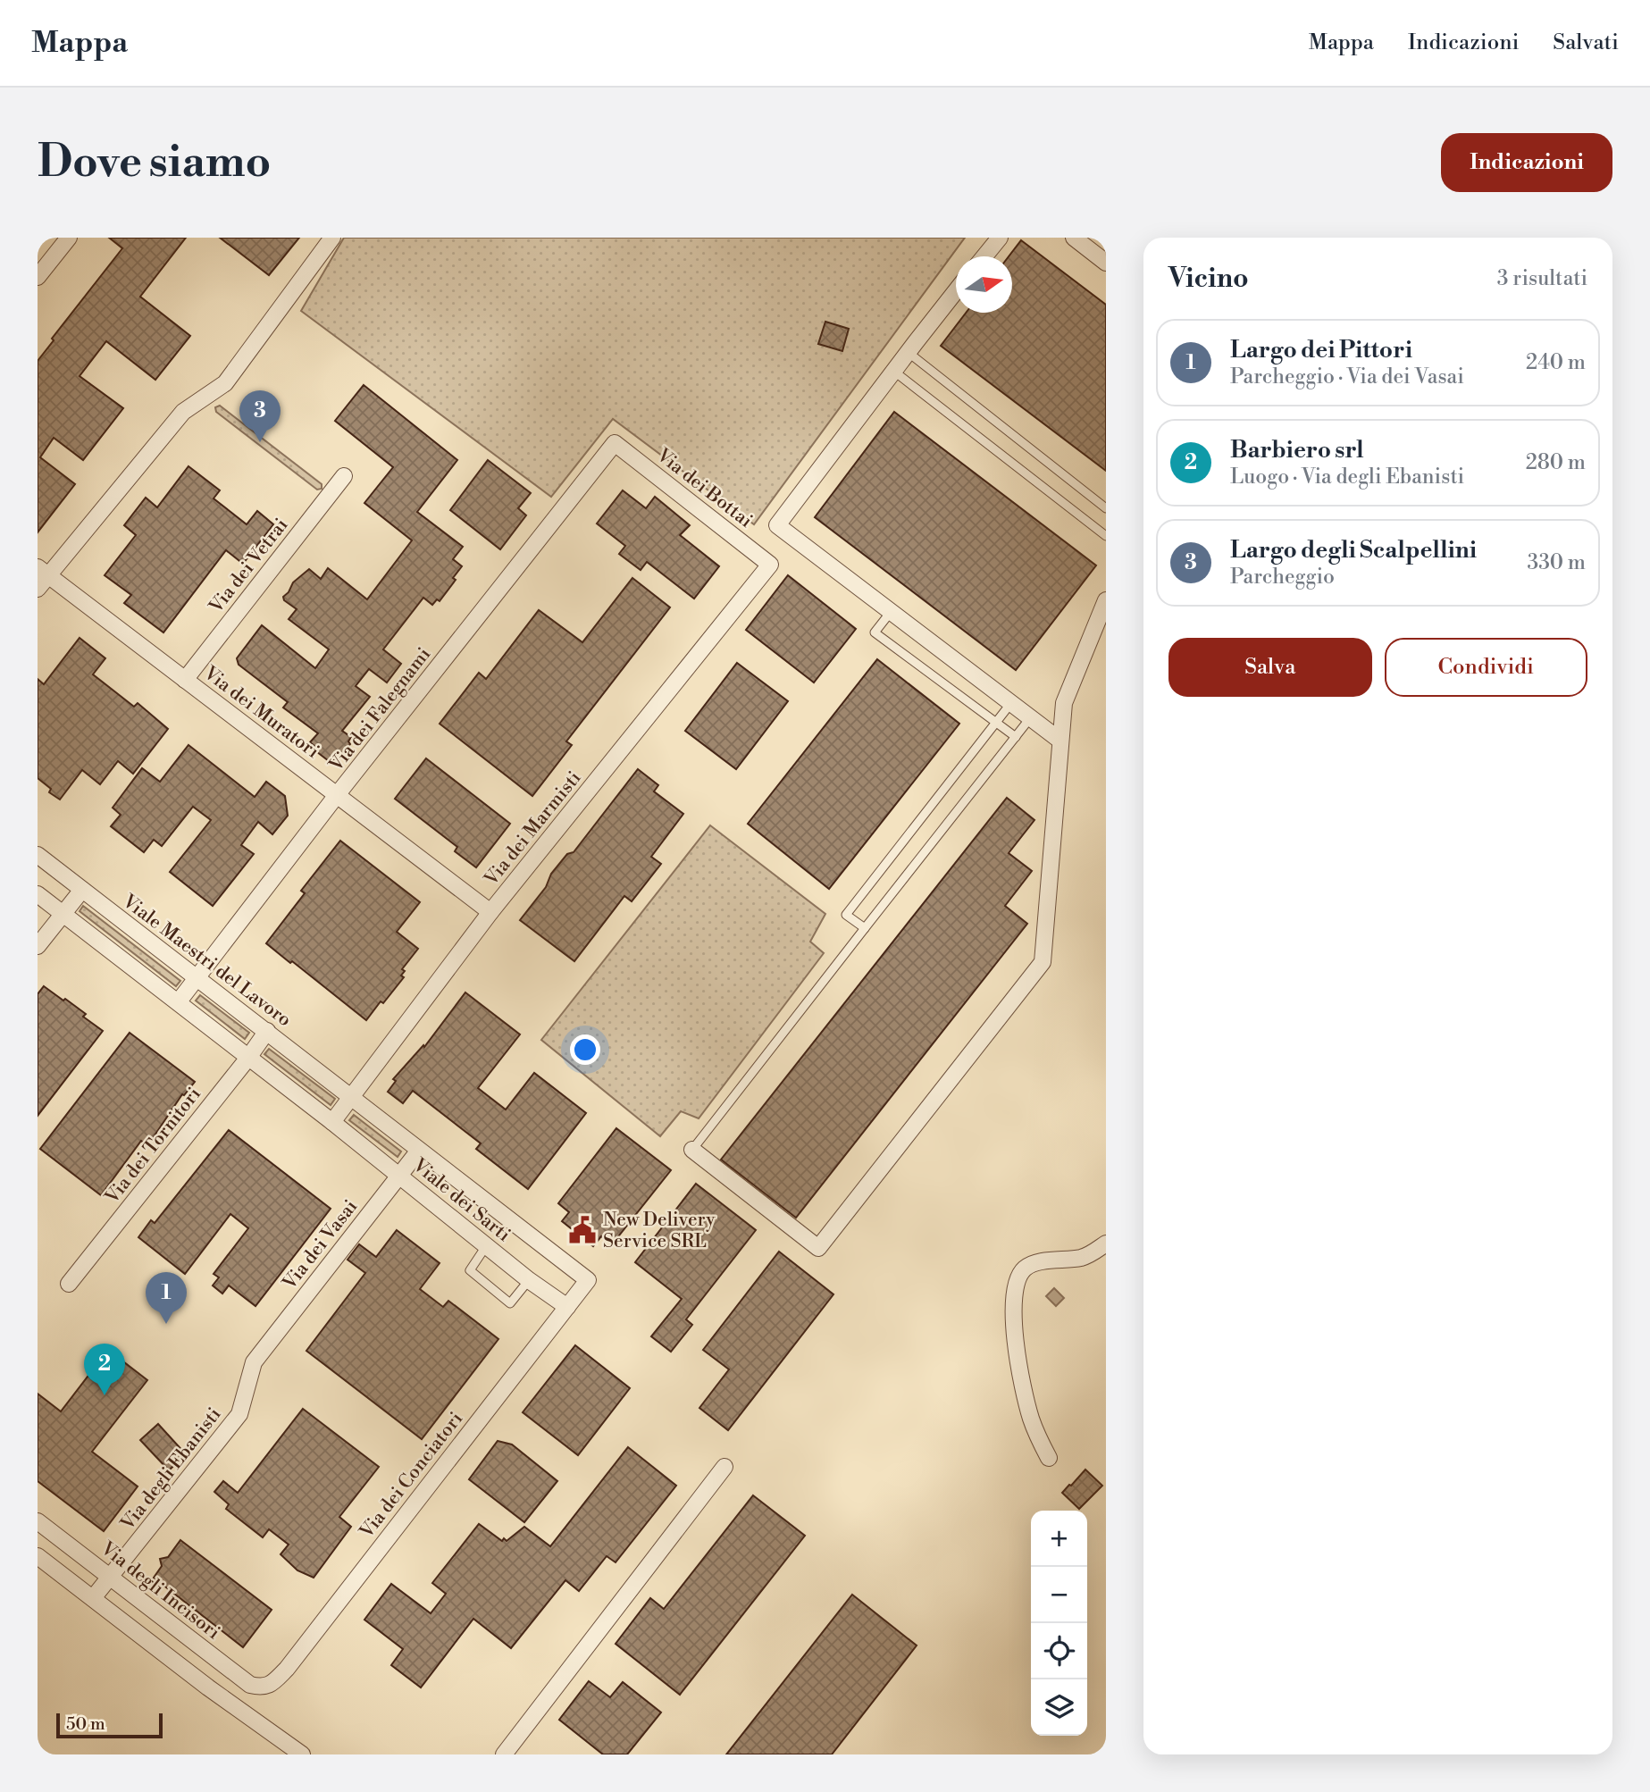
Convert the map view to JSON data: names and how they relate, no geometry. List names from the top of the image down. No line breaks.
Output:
{"streets":{"street":["Via dei Bottai","Via dei Vetrai","Via dei Falegnami","Via dei Muratori","Via dei Marmisti","Viale Maestri del Lavoro","Via dei Tornitori","Viale dei Sarti","Via dei Vasai","Via degli Ebanisti","Via dei Conciatori","Via degli Incisori"]},"crossings":[["Via dei Bottai","Via dei Falegnami"],["Via dei Bottai","Via dei Marmisti"],["Via dei Vetrai","Via dei Muratori"],["Via dei Falegnami","Via dei Muratori"],["Via dei Falegnami","Viale Maestri del Lavoro"],["Via dei Muratori","Via dei Marmisti"],["Via dei Marmisti","Viale Maestri del Lavoro"],["Via dei Marmisti","Viale dei Sarti"],["Viale Maestri del Lavoro","Via dei Tornitori"],["Viale Maestri del Lavoro","Viale dei Sarti"],["Viale dei Sarti","Via dei Vasai"],["Viale dei Sarti","Via dei Conciatori"],["Via dei Vasai","Via degli Ebanisti"],["Via degli Ebanisti","Via degli Incisori"],["Via dei Conciatori","Via degli Incisori"]],"places":{"public building":["New Delivery Service SRL"]},"scale_bar":"50 m","north":"right","page":{"header":"Mappa","nav":["Mappa","Indicazioni","Salvati"],"buttons":["Indicazioni",["Salva","Condividi"]],"title":"Dove siamo","heading":["Vicino","3 risultati"],"list":[{"mark":"1","name":"Largo dei Pittori","note":"Parcheggio · Via dei Vasai","value":"240 m"},{"mark":"2","name":"Barbiero srl","note":"Luogo · Via degli Ebanisti","value":"280 m"},{"mark":"3","name":"Largo degli Scalpellini","note":"Parcheggio","value":"330 m"}],"pins":["3","1","2"],"map_buttons":["+","−"],"scale":"50 m"}}
